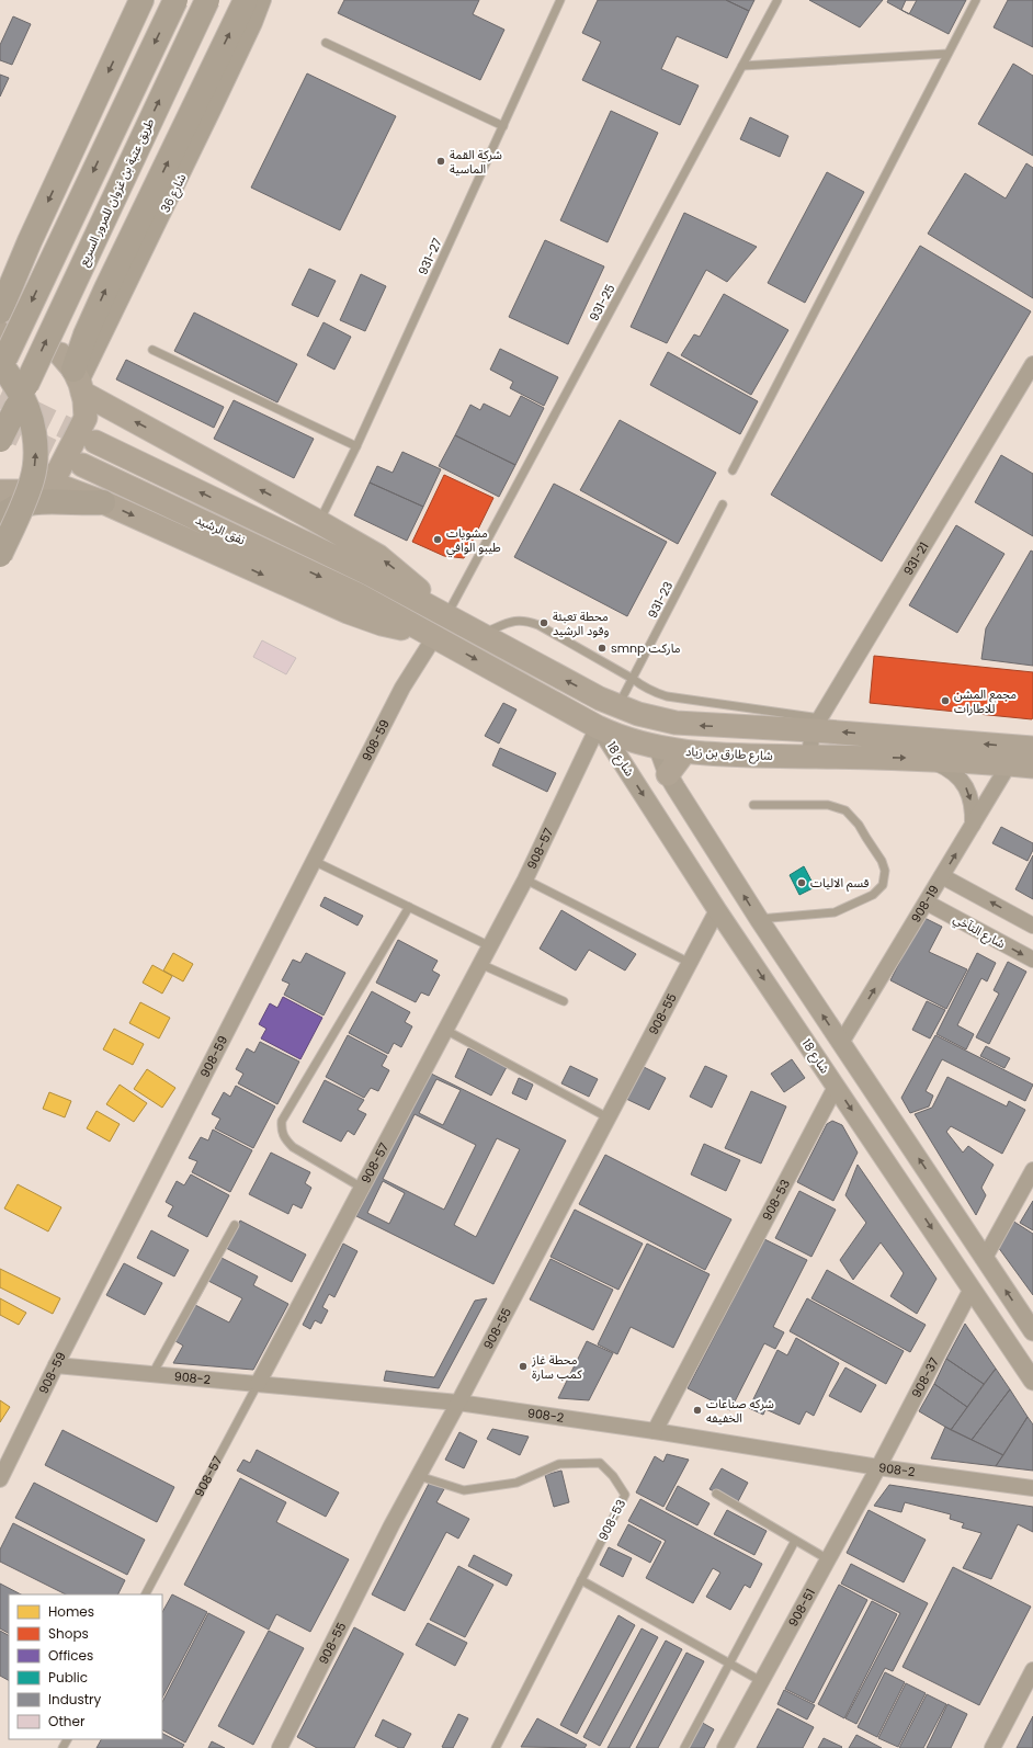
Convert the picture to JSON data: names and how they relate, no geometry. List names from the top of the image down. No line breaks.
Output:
{"streets":{"highway":["طريق عتبة بن غزوان للمرور السريع"],"main road":["نفق الرشيد","شارع طارق بن زياد"],"street":["شارع 36","931-21","908-59","شارع 18","908-57","908-19","شارع التآخي","908-55","908-53","908-37","908-2","908-51"],"lane":["931-27","931-25","931-23"]},"crossings":[["931-25","نفق الرشيد"],["نفق الرشيد","شارع طارق بن زياد"],["931-21","شارع طارق بن زياد"],["908-59","شارع طارق بن زياد"],["908-59","908-2"],["شارع طارق بن زياد","شارع 18"],["شارع طارق بن زياد","908-57"],["شارع طارق بن زياد","908-19"],["شارع 18","908-57"],["شارع 18","908-55"],["شارع 18","908-53"],["شارع 18","908-37"],["908-57","908-2"],["908-19","شارع التآخي"],["908-55","908-53"],["908-55","908-2"],["908-53","908-2"],["908-37","908-2"],["908-37","908-51"],["908-2","908-51"]],"one_way":["908-19"],"places":["شركة القمة الماسية","مشويات طيبو الوافي","محطة تعبئة وقود الرشيد","smnp ماركت","مجمع المشن للاطارات","قسم الاليات","محطة غاز كمب سارة","شركه صناعات الخفيفه"],"legend":["Homes","Shops","Offices","Public","Industry","Other"]}
